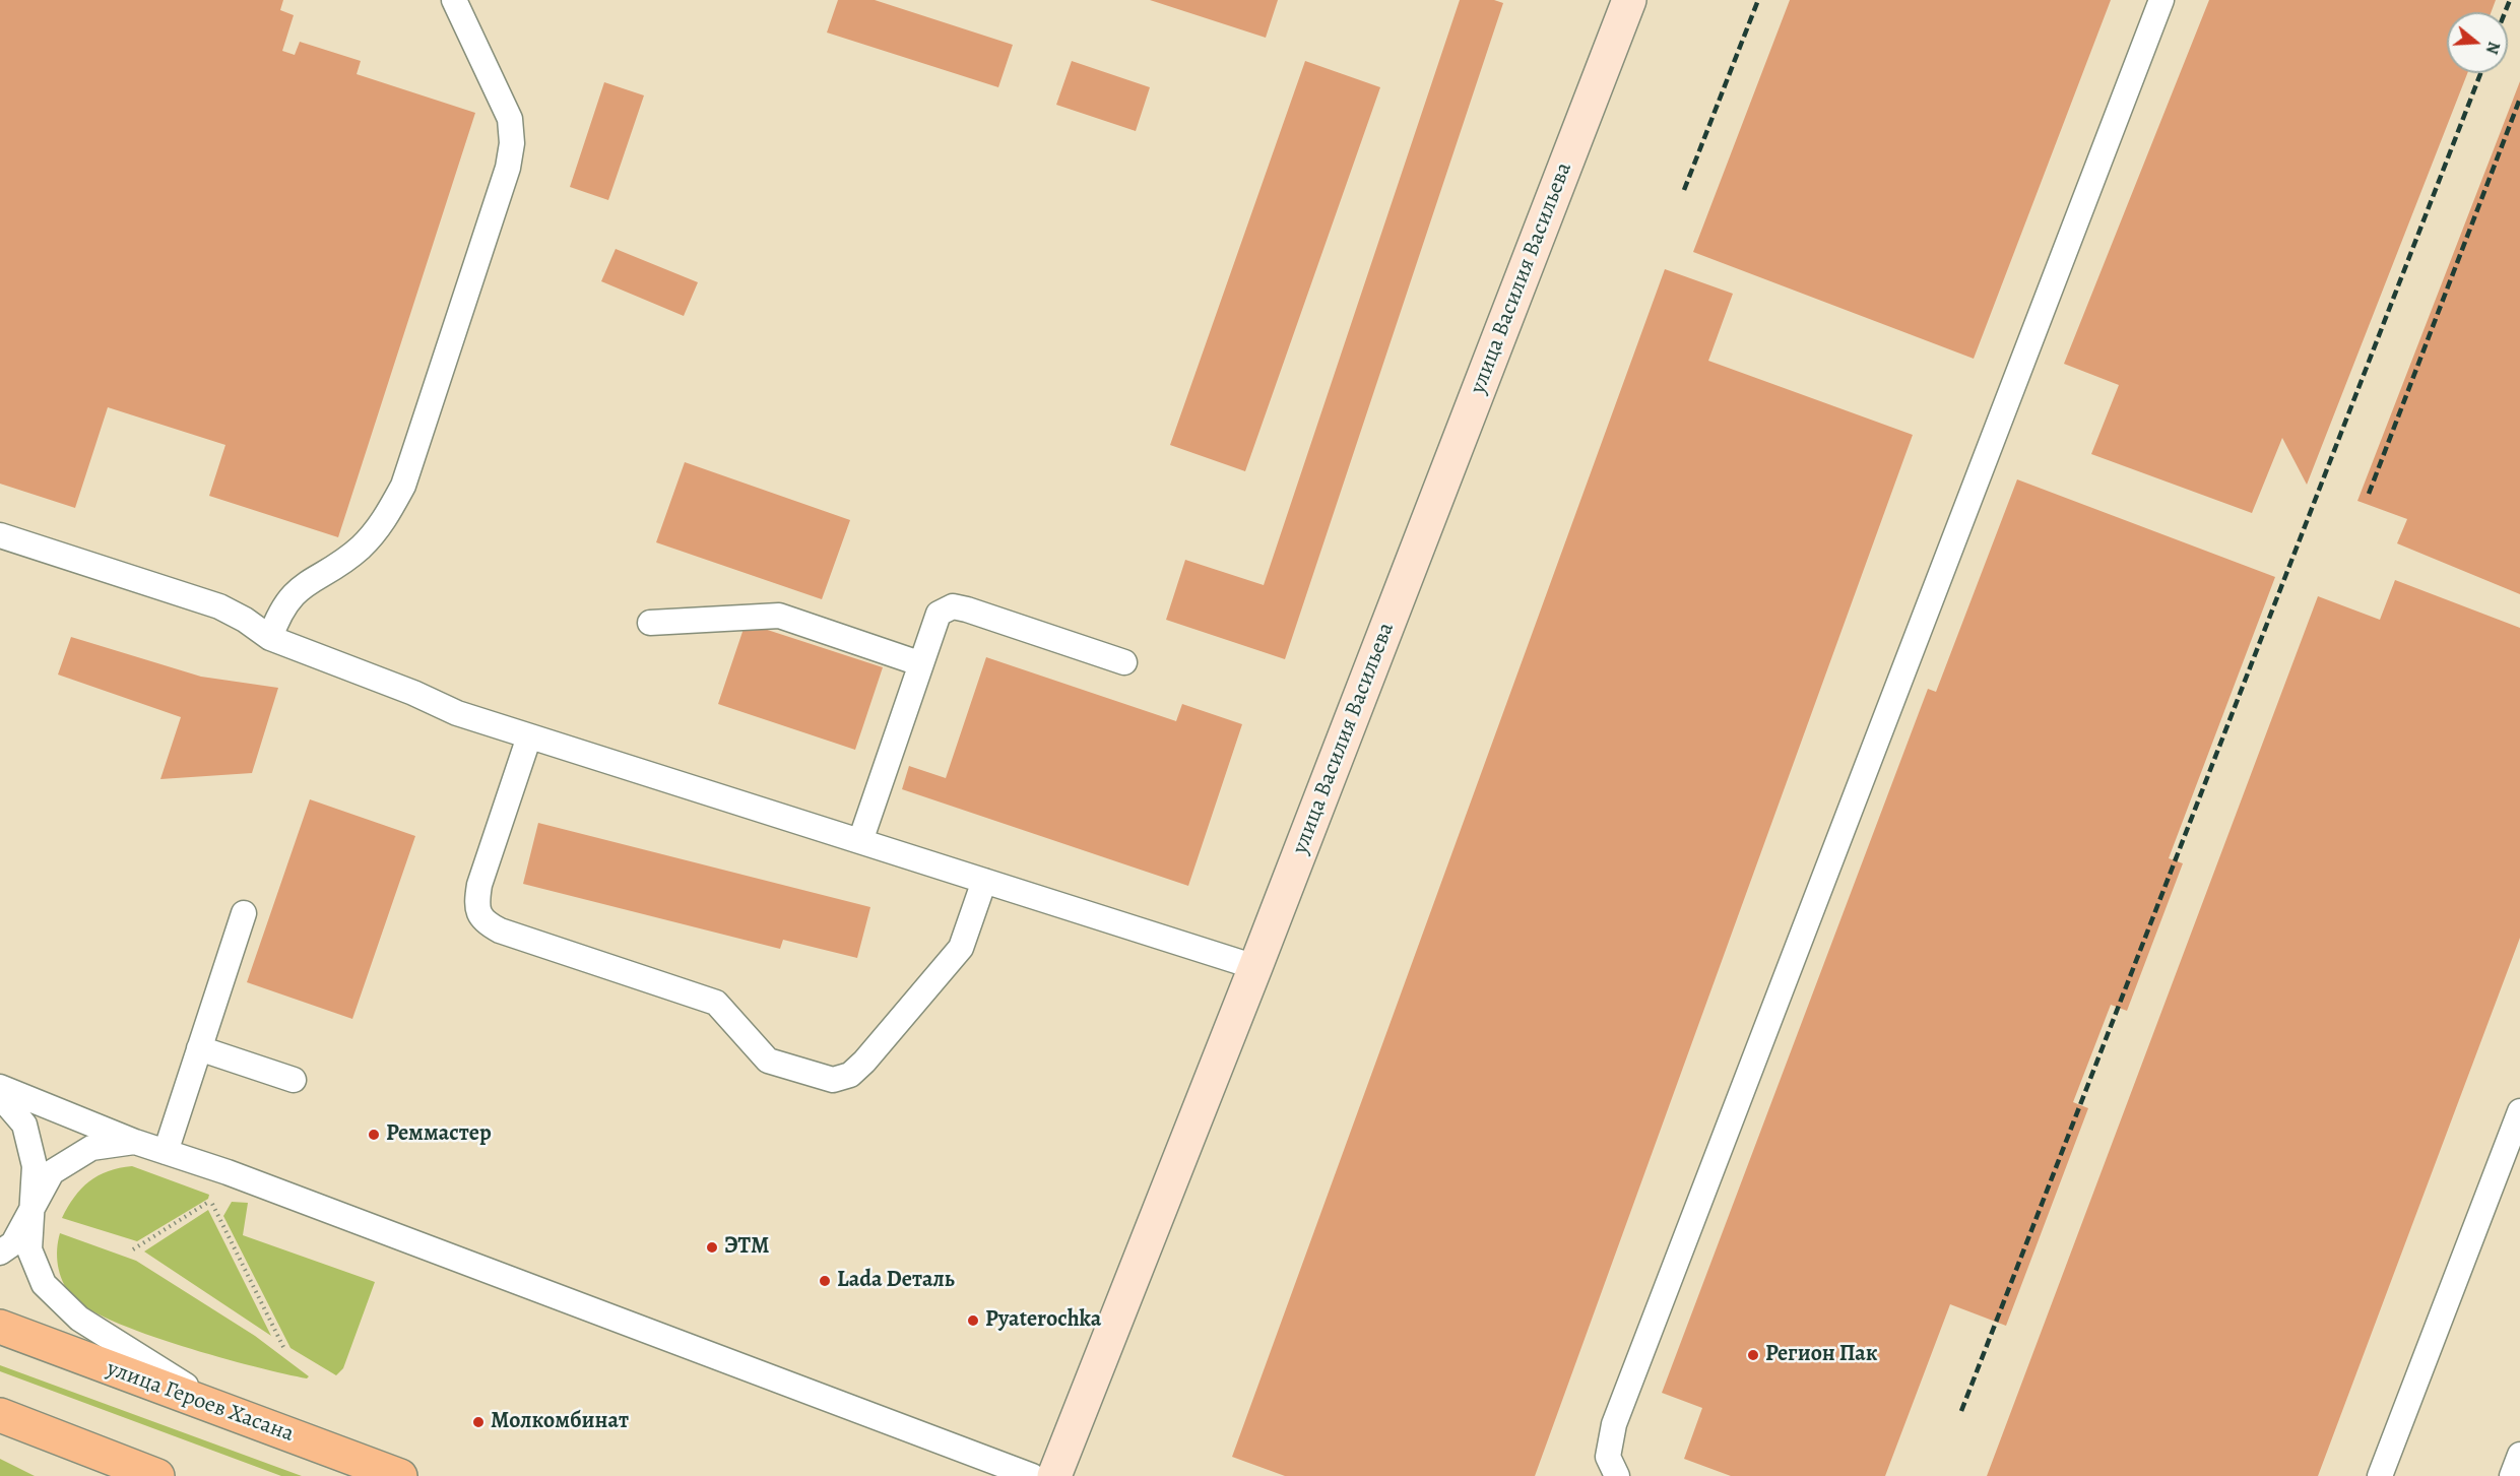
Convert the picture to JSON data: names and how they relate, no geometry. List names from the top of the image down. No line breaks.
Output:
{"streets":{"main road":["улица Василия Васильева","улица Героев Хасана"]},"places":["Реммастер","ЭТМ","Lada Dеталь","Pyaterochka","Регион Пак","Молкомбинат"],"north":"right"}
